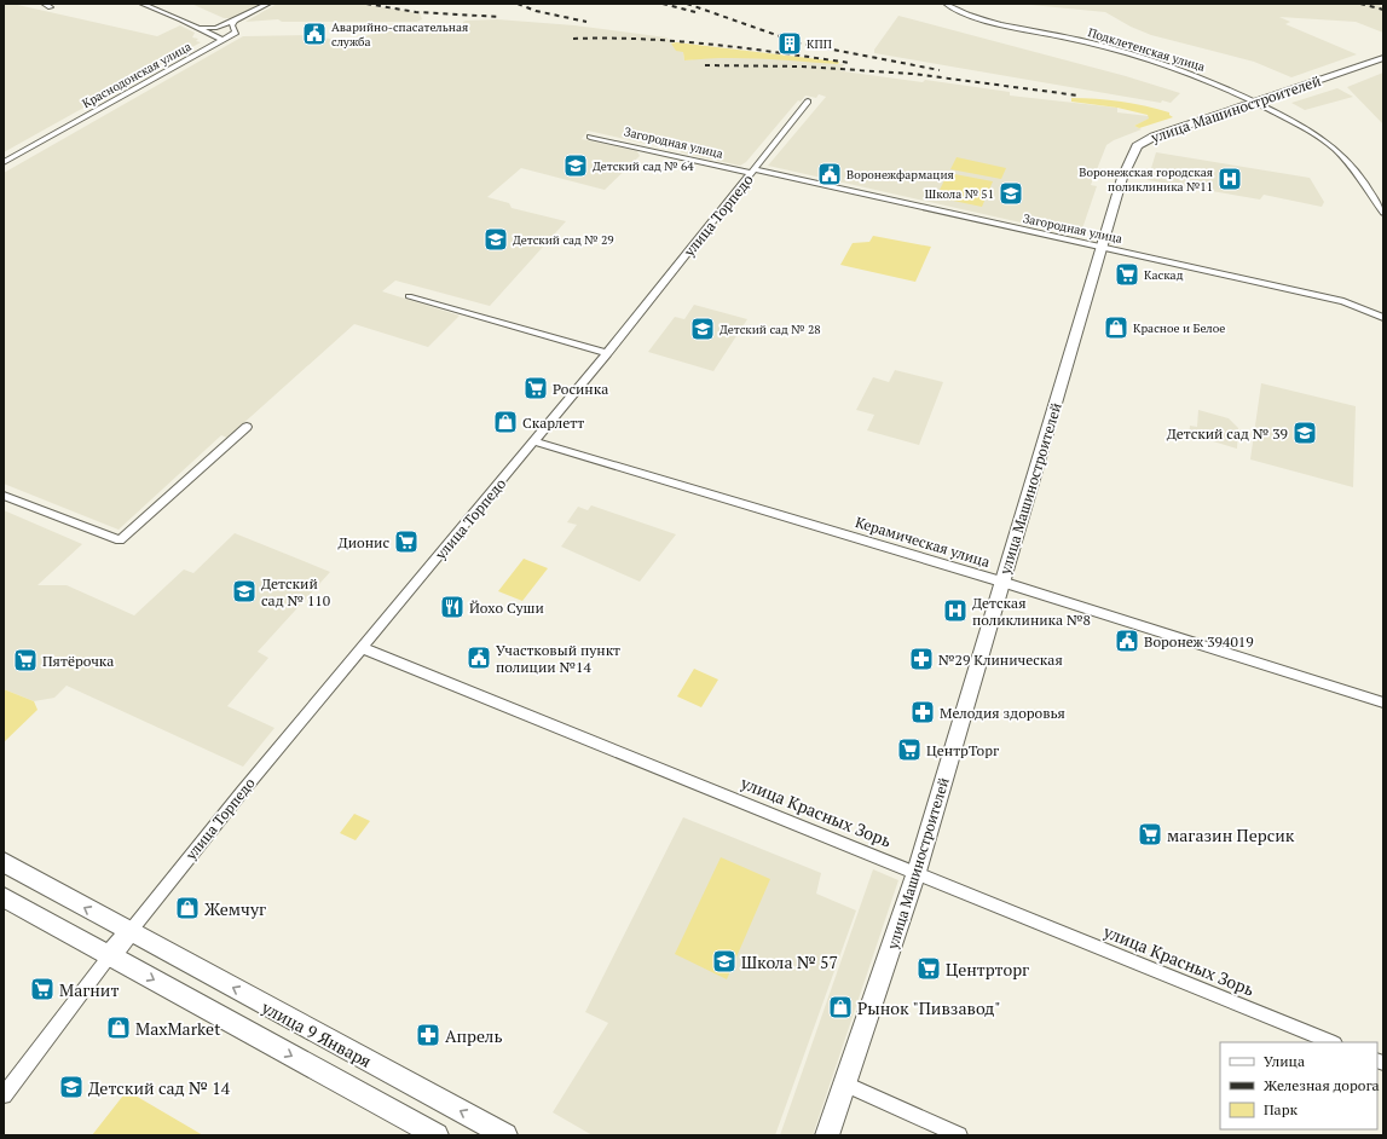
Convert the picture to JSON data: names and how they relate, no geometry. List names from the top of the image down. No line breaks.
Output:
{"streets":{"street":["Подклетенская улица","Краснодонская улица","улица Машиностроителей","Загородная улица","улица Торпедо","Керамическая улица","улица Красных Зорь","улица 9 Января"]},"crossings":[["Подклетенская улица","улица Машиностроителей"],["улица Машиностроителей","Загородная улица"],["улица Машиностроителей","Керамическая улица"],["улица Машиностроителей","улица Красных Зорь"],["Загородная улица","улица Торпедо"],["улица Торпедо","Керамическая улица"],["улица Торпедо","улица Красных Зорь"],["улица Торпедо","улица 9 Января"]],"places":{"public building":["Аварийно-спасательная служба","Воронежфармация","Воронеж 394019","Участковый пункт полиции №14"],"building":["КПП"],"school or university":["Детский сад № 64","Школа № 51","Детский сад № 29","Детский сад № 28","Детский сад № 39","Детский сад № 110","Школа № 57","Детский сад № 14"],"hospital":["Воронежская городская поликлиника №11","Детская поликлиника №8"],"supermarket":["Каскад","Росинка","Дионис","Пятёрочка","ЦентрТорг","магазин Персик","Центрторг","Магнит"],"shop":["Красное и Белое","Скарлетт","Жемчуг","Рынок \"Пивзавод\"","MaxMarket"],"restaurant":["Йохо Суши"],"pharmacy":["№29 Клиническая","Мелодия здоровья","Апрель"]},"legend":["Улица","Железная дорога","Парк"]}
